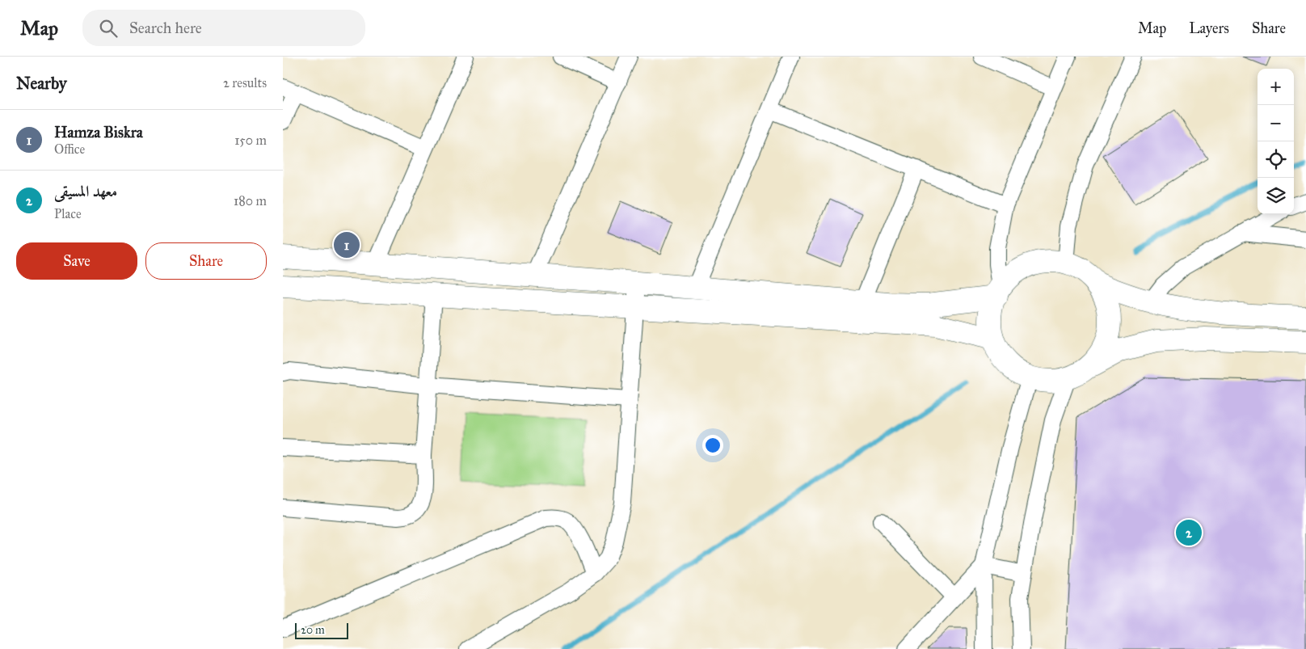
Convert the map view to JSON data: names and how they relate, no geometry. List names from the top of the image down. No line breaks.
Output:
{"scale_bar":"20 m","page":{"header":"Map","search":"Search here","nav":["Map","Layers","Share"],"heading":["Nearby","2 results"],"map_buttons":["+","−"],"list":[{"mark":"1","name":"Hamza Biskra","note":"Office","value":"150 m"},{"mark":"2","name":"معهد المسيقى","note":"Place","value":"180 m"}],"buttons":["Save","Share"],"pins":["1","2"],"scale":"20 m"}}
